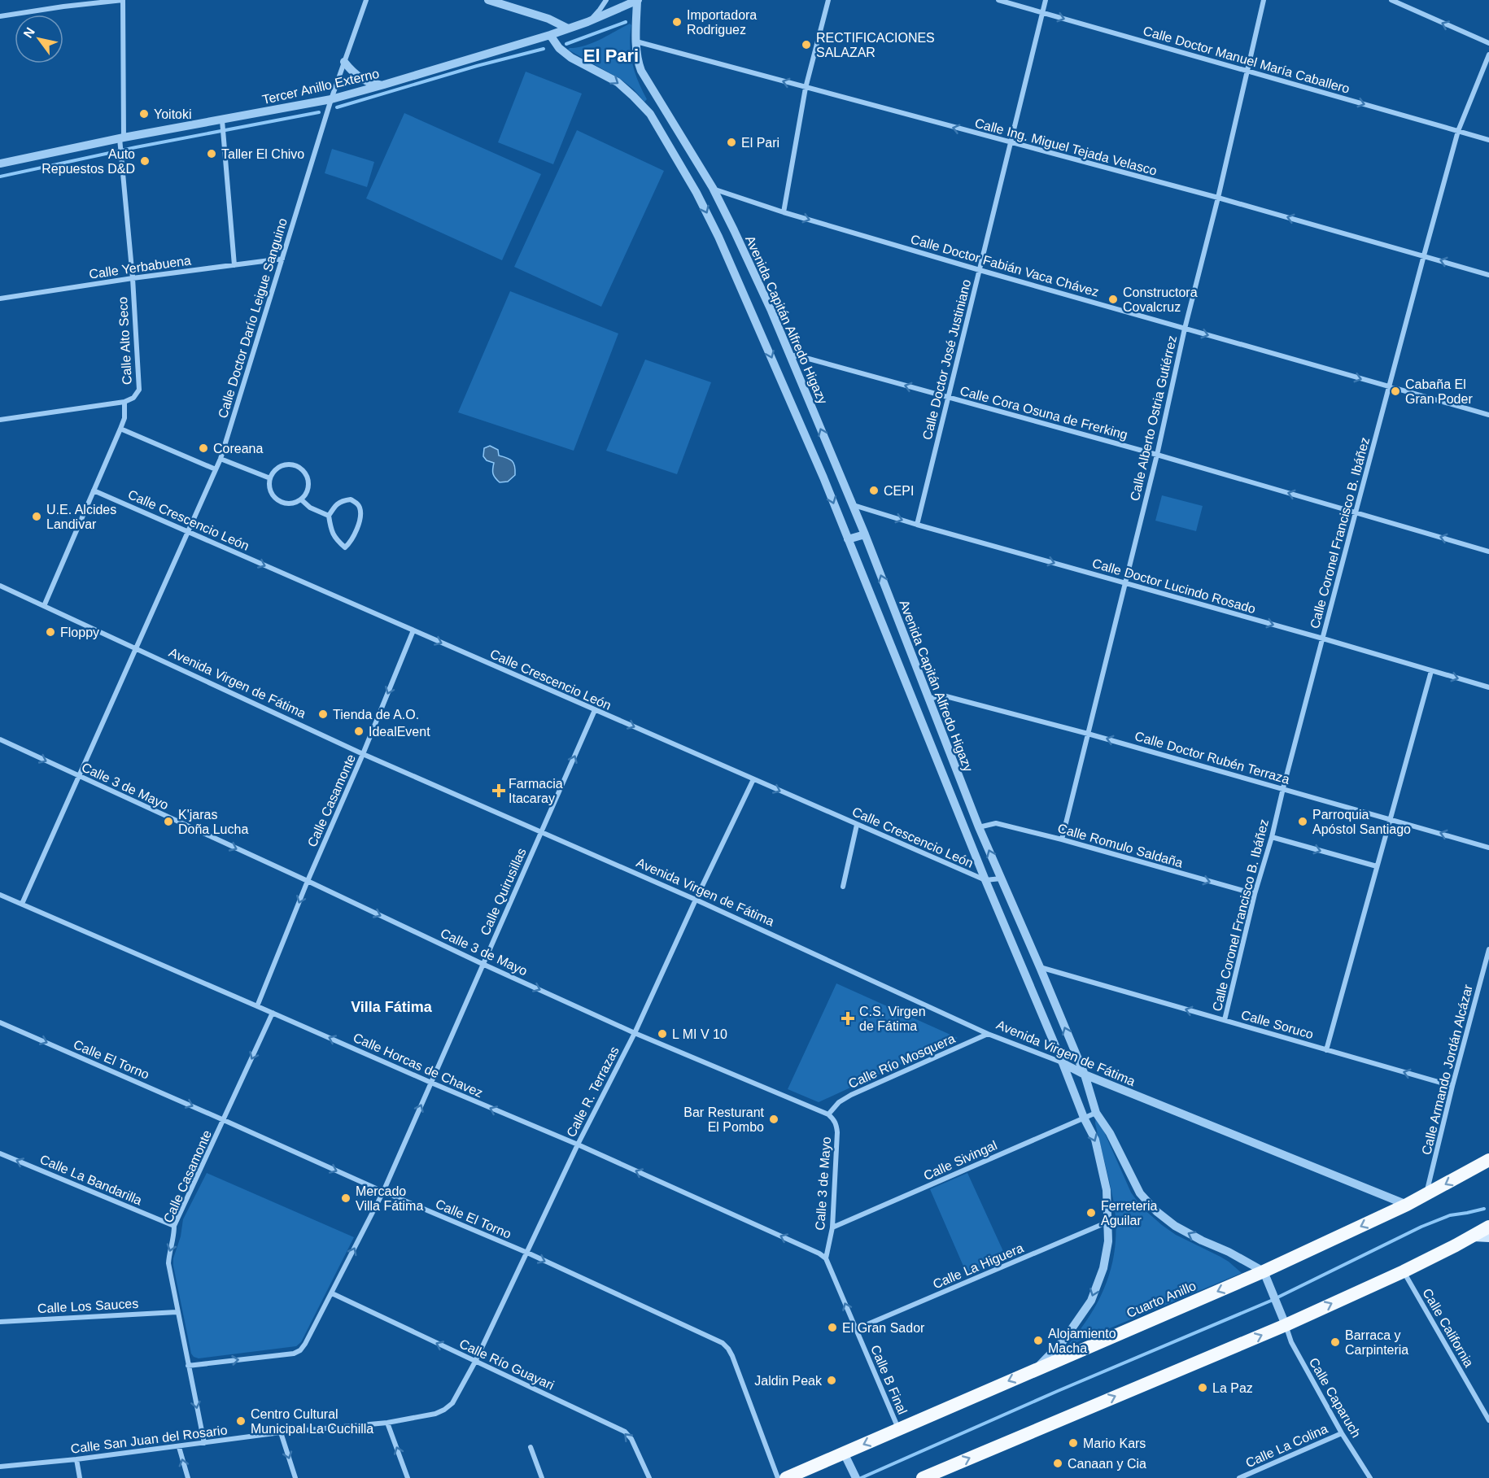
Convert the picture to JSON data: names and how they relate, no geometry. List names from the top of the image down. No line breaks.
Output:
{"streets":{"highway":["Cuarto Anillo"],"street":["Calle Doctor Manuel María Caballero","Tercer Anillo Externo","Calle Ing. Miguel Tejada Velasco","Calle Doctor Fabián Vaca Chávez","Calle Yerbabuena","Calle Doctor Darío Leigue Sanguino","Avenida Capitán Alfredo Higazy","Calle Alto Seco","Calle Doctor José Justiniano","Calle Cora Osuna de Frerking","Calle Alberto Ostria Gutiérrez","Calle Crescencio León","Calle Coronel Francisco B. Ibáñez","Calle Doctor Lucindo Rosado","Avenida Virgen de Fátima","Calle Doctor Rubén Terraza","Calle 3 de Mayo","Calle Casamonte","Calle Romulo Saldaña","Calle Quirusillas","Calle Soruco","Calle El Torno","Calle Río Mosquera","Calle Horcas de Chavez","Calle Armando Jordán Alcázar","Calle R. Terrazas","Calle Sivingal","Calle La Bandarilla","Calle La Higuera","Calle Los Sauces","Calle California","Calle Río Guayari","Calle B Final","Calle Caparuch","Calle San Juan del Rosario","Calle La Colina"]},"crossings":[["Calle Doctor Manuel María Caballero","Calle Doctor José Justiniano"],["Calle Doctor Manuel María Caballero","Calle Alberto Ostria Gutiérrez"],["Calle Doctor Manuel María Caballero","Calle Coronel Francisco B. Ibáñez"],["Tercer Anillo Externo","Calle Doctor Darío Leigue Sanguino"],["Tercer Anillo Externo","Avenida Capitán Alfredo Higazy"],["Tercer Anillo Externo","Calle Alto Seco"],["Calle Ing. Miguel Tejada Velasco","Avenida Capitán Alfredo Higazy"],["Calle Ing. Miguel Tejada Velasco","Calle Doctor José Justiniano"],["Calle Ing. Miguel Tejada Velasco","Calle Alberto Ostria Gutiérrez"],["Calle Ing. Miguel Tejada Velasco","Calle Coronel Francisco B. Ibáñez"],["Calle Doctor Fabián Vaca Chávez","Avenida Capitán Alfredo Higazy"],["Calle Doctor Fabián Vaca Chávez","Calle Doctor José Justiniano"],["Calle Doctor Fabián Vaca Chávez","Calle Alberto Ostria Gutiérrez"],["Calle Doctor Fabián Vaca Chávez","Calle Coronel Francisco B. Ibáñez"],["Calle Yerbabuena","Calle Doctor Darío Leigue Sanguino"],["Calle Yerbabuena","Calle Alto Seco"],["Calle Doctor Darío Leigue Sanguino","Calle Crescencio León"],["Calle Doctor Darío Leigue Sanguino","Avenida Virgen de Fátima"],["Calle Doctor Darío Leigue Sanguino","Calle 3 de Mayo"],["Calle Doctor Darío Leigue Sanguino","Calle Horcas de Chavez"],["Avenida Capitán Alfredo Higazy","Calle Cora Osuna de Frerking"],["Avenida Capitán Alfredo Higazy","Calle Crescencio León"],["Avenida Capitán Alfredo Higazy","Calle Doctor Lucindo Rosado"],["Avenida Capitán Alfredo Higazy","Avenida Virgen de Fátima"],["Avenida Capitán Alfredo Higazy","Calle Doctor Rubén Terraza"],["Avenida Capitán Alfredo Higazy","Calle Romulo Saldaña"],["Avenida Capitán Alfredo Higazy","Calle Soruco"],["Avenida Capitán Alfredo Higazy","Calle Sivingal"],["Avenida Capitán Alfredo Higazy","Calle La Higuera"],["Avenida Capitán Alfredo Higazy","Cuarto Anillo"],["Calle Alto Seco","Calle Crescencio León"],["Calle Alto Seco","Avenida Virgen de Fátima"],["Calle Doctor José Justiniano","Calle Cora Osuna de Frerking"],["Calle Doctor José Justiniano","Calle Doctor Lucindo Rosado"],["Calle Cora Osuna de Frerking","Calle Alberto Ostria Gutiérrez"],["Calle Cora Osuna de Frerking","Calle Coronel Francisco B. Ibáñez"],["Calle Alberto Ostria Gutiérrez","Calle Doctor Lucindo Rosado"],["Calle Alberto Ostria Gutiérrez","Calle Doctor Rubén Terraza"],["Calle Alberto Ostria Gutiérrez","Calle Romulo Saldaña"],["Calle Crescencio León","Calle Casamonte"],["Calle Crescencio León","Calle Quirusillas"],["Calle Crescencio León","Calle R. Terrazas"],["Calle Coronel Francisco B. Ibáñez","Calle Doctor Lucindo Rosado"],["Calle Coronel Francisco B. Ibáñez","Calle Doctor Rubén Terraza"],["Calle Coronel Francisco B. Ibáñez","Calle Romulo Saldaña"],["Calle Coronel Francisco B. Ibáñez","Calle Soruco"],["Avenida Virgen de Fátima","Calle Casamonte"],["Avenida Virgen de Fátima","Calle Quirusillas"],["Avenida Virgen de Fátima","Calle Río Mosquera"],["Avenida Virgen de Fátima","Calle R. Terrazas"],["Avenida Virgen de Fátima","Cuarto Anillo"],["Calle 3 de Mayo","Calle Casamonte"],["Calle 3 de Mayo","Calle Quirusillas"],["Calle 3 de Mayo","Calle Río Mosquera"],["Calle 3 de Mayo","Calle Horcas de Chavez"],["Calle 3 de Mayo","Calle R. Terrazas"],["Calle 3 de Mayo","Calle Sivingal"],["Calle 3 de Mayo","Calle B Final"],["Calle Casamonte","Calle Quirusillas"],["Calle Casamonte","Calle El Torno"],["Calle Casamonte","Calle Horcas de Chavez"],["Calle Casamonte","Calle La Bandarilla"],["Calle Casamonte","Calle Los Sauces"],["Calle Casamonte","Calle San Juan del Rosario"],["Calle Quirusillas","Calle El Torno"],["Calle Quirusillas","Calle Horcas de Chavez"],["Calle Quirusillas","Calle Río Guayari"],["Calle Soruco","Calle Armando Jordán Alcázar"],["Calle El Torno","Calle R. Terrazas"],["Calle Horcas de Chavez","Calle R. Terrazas"],["Calle Horcas de Chavez","Calle B Final"],["Calle Armando Jordán Alcázar","Cuarto Anillo"],["Calle R. Terrazas","Calle Río Guayari"],["Calle R. Terrazas","Calle San Juan del Rosario"],["Calle La Higuera","Calle B Final"],["Cuarto Anillo","Calle B Final"],["Calle Caparuch","Calle La Colina"]],"one_way":["Calle Doctor Manuel María Caballero","Calle Ing. Miguel Tejada Velasco","Calle Doctor Fabián Vaca Chávez","Calle Cora Osuna de Frerking","Calle Crescencio León","Calle Doctor Lucindo Rosado","Calle Doctor Rubén Terraza","Calle 3 de Mayo","Calle Casamonte","Calle Romulo Saldaña","Calle Quirusillas","Calle Soruco","Calle El Torno","Calle Horcas de Chavez","Calle La Bandarilla","Calle Río Guayari","Calle B Final"],"districts":["El Pari","Villa Fátima"],"places":{"other":["Importadora Rodriguez","RECTIFICACIONES SALAZAR","Yoitoki","El Pari","Taller El Chivo","Auto Repuestos D&D","Constructora Covalcruz","Cabaña El Gran Poder","Coreana","CEPI","U.E. Alcides Landivar","Floppy","Tienda de A.O.","IdealEvent","K'jaras Doña Lucha","Parroquia Apóstol Santiago","L MI V 10","Bar Resturant El Pombo","Mercado Villa Fátima","Ferreteria Aguilar","El Gran Sador","Alojamiento Macha","Barraca y Carpinteria","Jaldin Peak","La Paz","Centro Cultural Municipal La Cuchilla","Mario Kars","Canaan y Cia"],"health":["Farmacia Itacaray","C.S. Virgen de Fátima"]},"north":"top left"}
